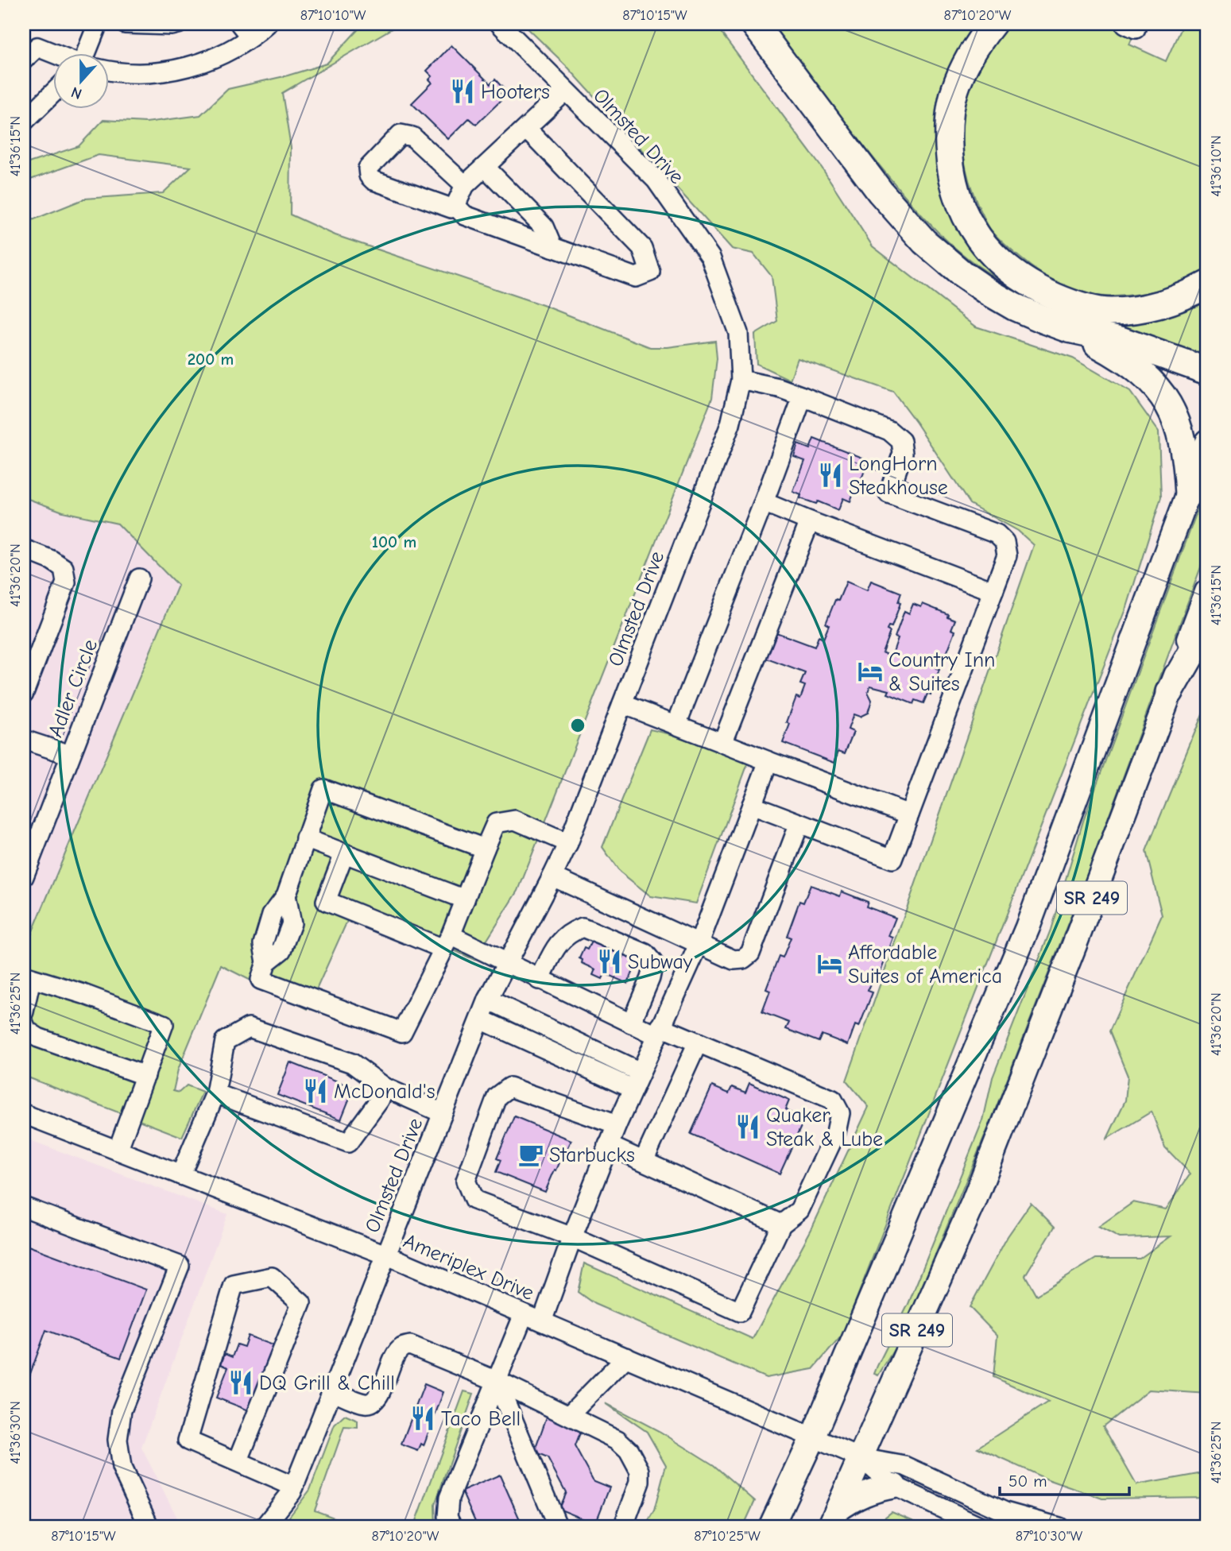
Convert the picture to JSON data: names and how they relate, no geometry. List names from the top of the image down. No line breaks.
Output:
{"streets":{"main road":["SR 249"],"street":["Olmsted Drive","Adler Circle","Ameriplex Drive"]},"crossings":[["Olmsted Drive","Ameriplex Drive"],["SR 249","Ameriplex Drive"]],"places":{"restaurant":["Hooters","LongHorn Steakhouse","Subway","McDonald's","Quaker Steak & Lube","DQ Grill & Chill","Taco Bell"],"hotel":["Country Inn & Suites","Affordable Suites of America"],"cafe":["Starbucks"]},"scale_bar":"50 m","north":"bottom","coordinates":["87°10'10\"W","87°10'15\"W","87°10'20\"W","41°36'15\"N","41°36'10\"N","41°36'20\"N","41°36'25\"N","41°36'30\"N","87°10'25\"W","87°10'30\"W"],"rings":["200 m","100 m"]}
